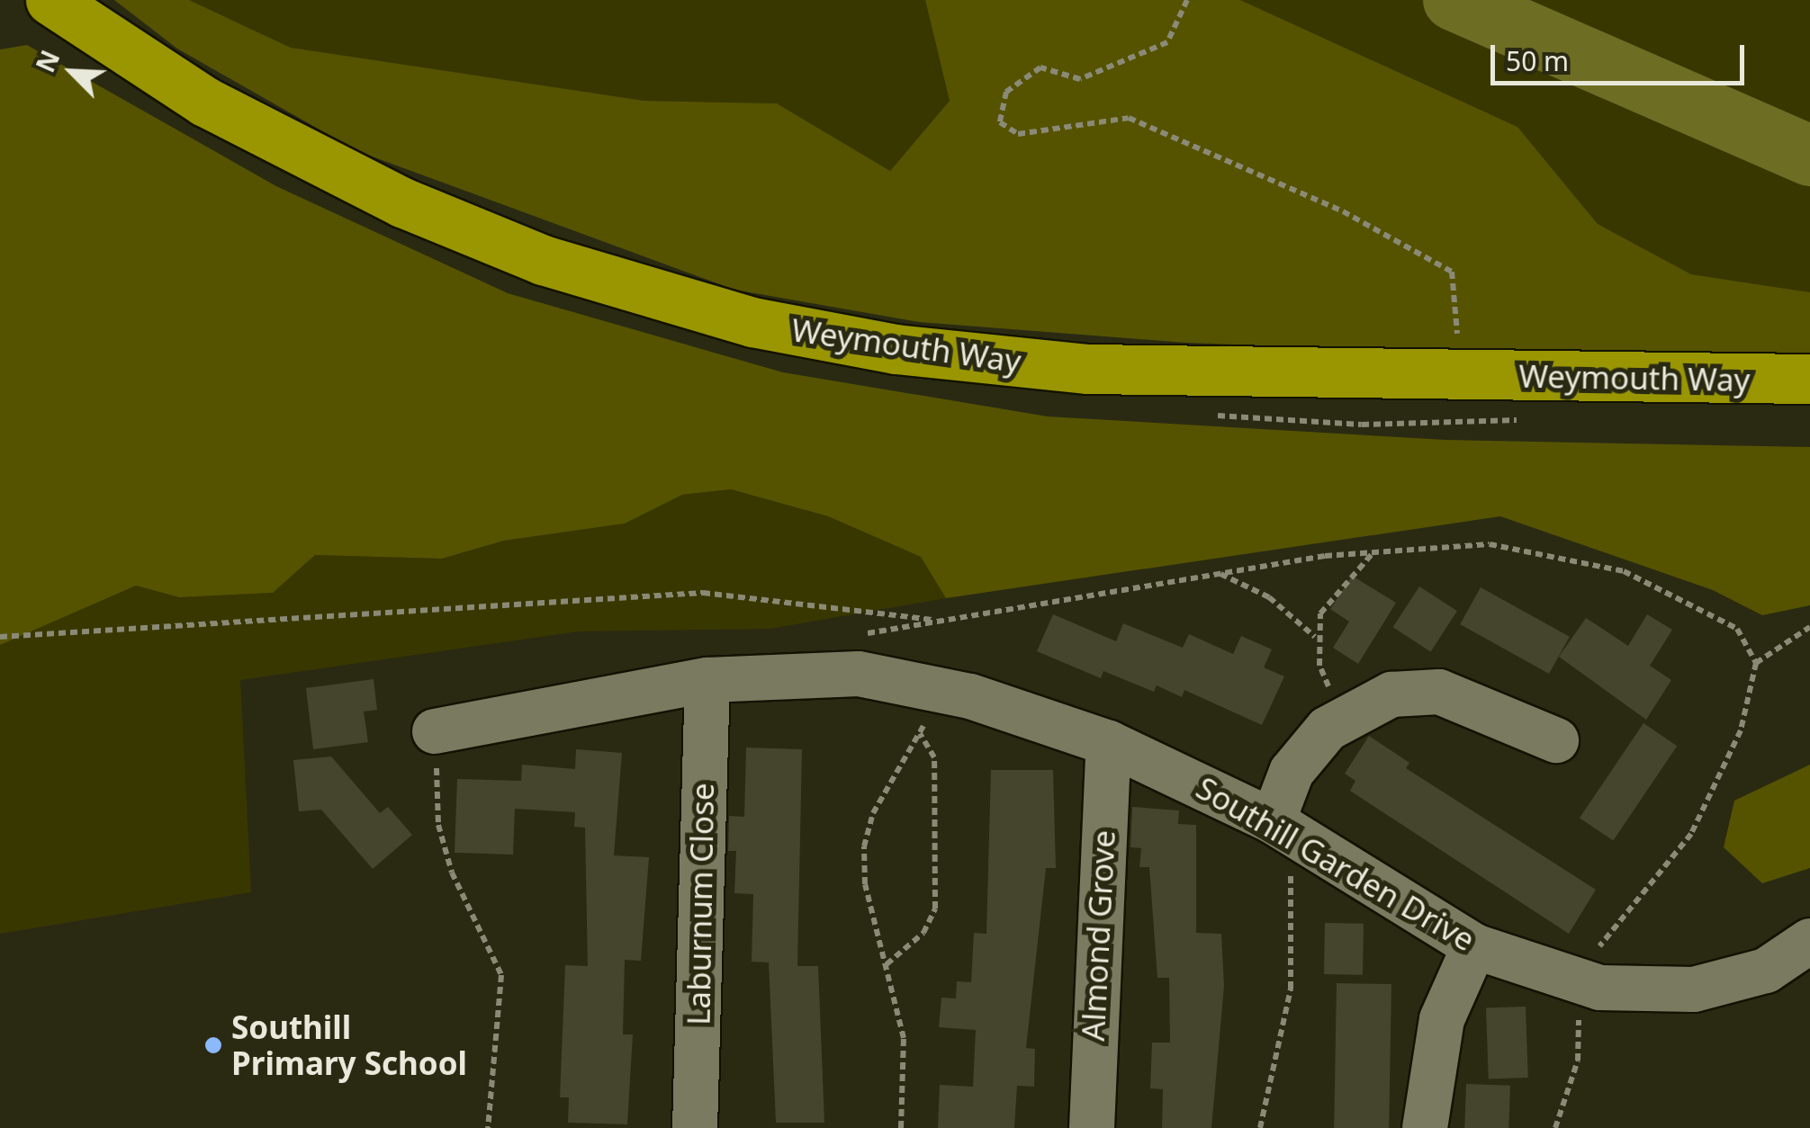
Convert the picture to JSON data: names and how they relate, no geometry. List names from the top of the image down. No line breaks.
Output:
{"streets":{"highway":["Weymouth Way"],"street":["Southill Garden Drive","Laburnum Close","Almond Grove"]},"crossings":[["Southill Garden Drive","Laburnum Close"],["Southill Garden Drive","Almond Grove"]],"places":["Southill Primary School"],"scale_bar":"50 m","north":"top left"}
